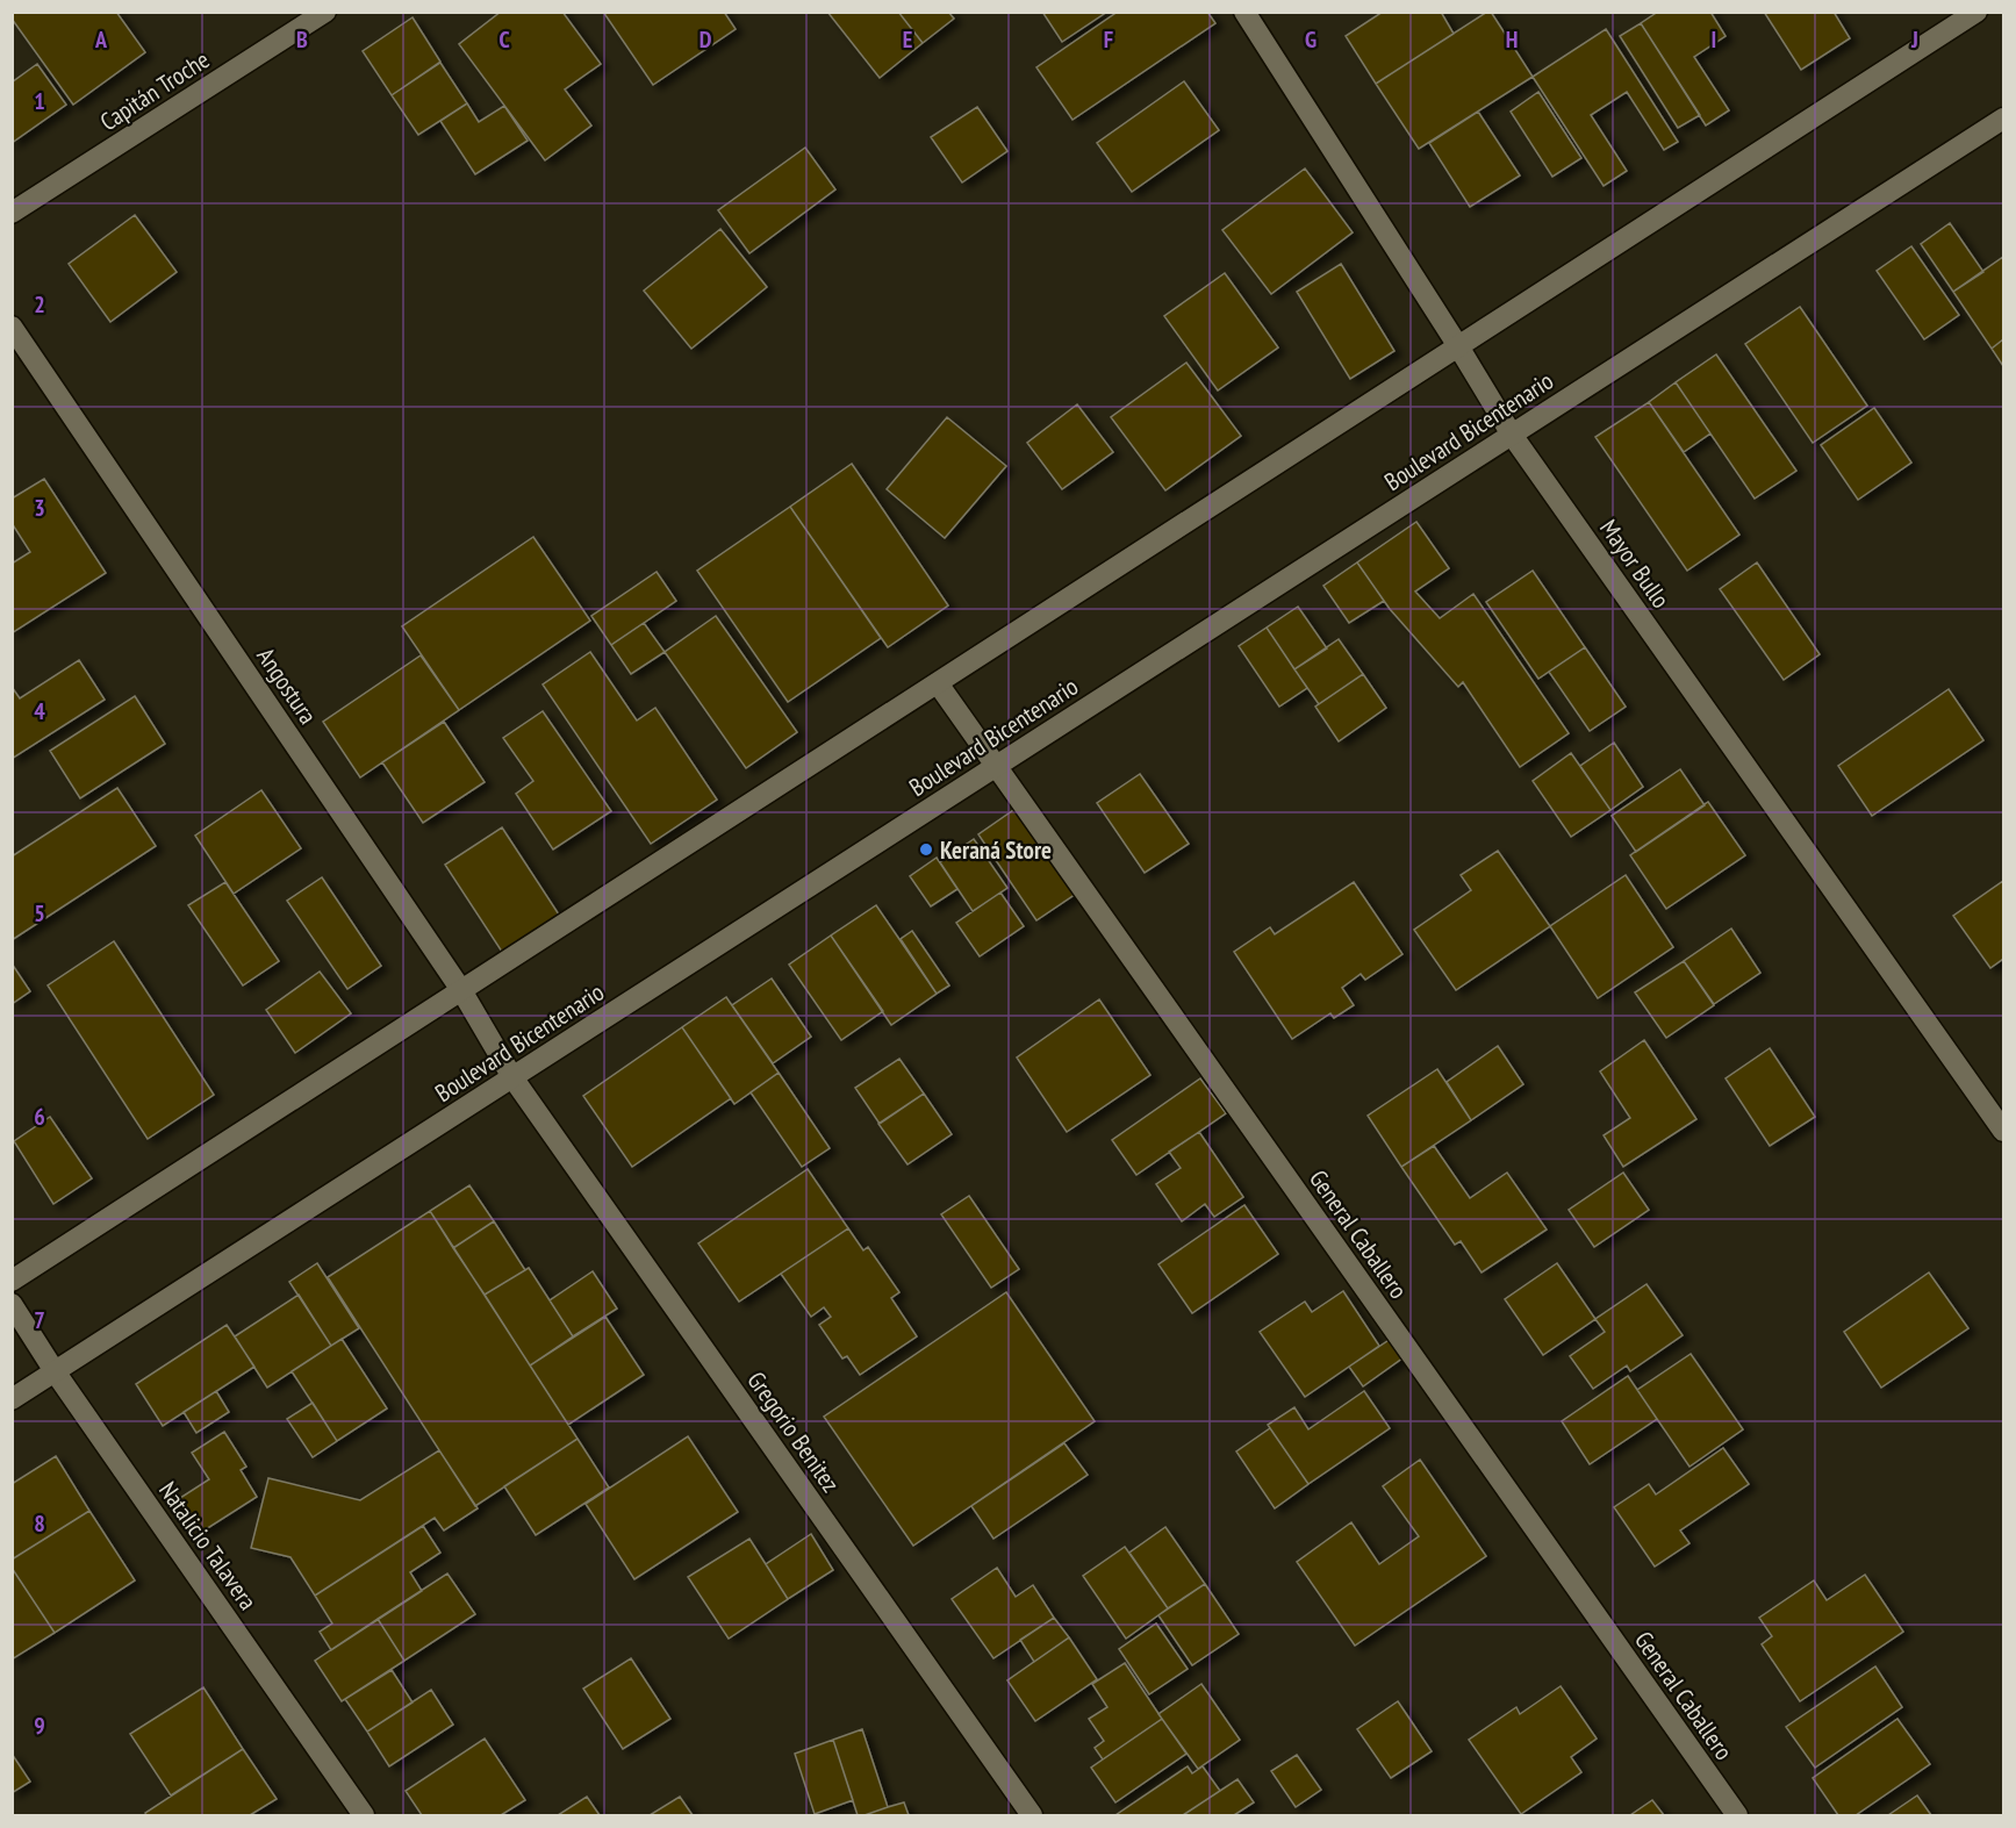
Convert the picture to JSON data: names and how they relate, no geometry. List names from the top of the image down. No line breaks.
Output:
{"streets":{"street":["Capitán Troche","Boulevard Bicentenario","Mayor Bullo","Angostura","General Caballero","Gregorio Benitez","Natalicio Talavera"]},"crossings":[["Boulevard Bicentenario","Mayor Bullo"],["Boulevard Bicentenario","Angostura"],["Boulevard Bicentenario","General Caballero"],["Boulevard Bicentenario","Gregorio Benitez"],["Boulevard Bicentenario","Natalicio Talavera"],["Angostura","Gregorio Benitez"]],"places":["Keraná Store"],"grid":{"columns":["A","B","C","D","E","F","G","H","I","J"],"rows":["1","2","3","4","5","6","7","8","9"]}}
